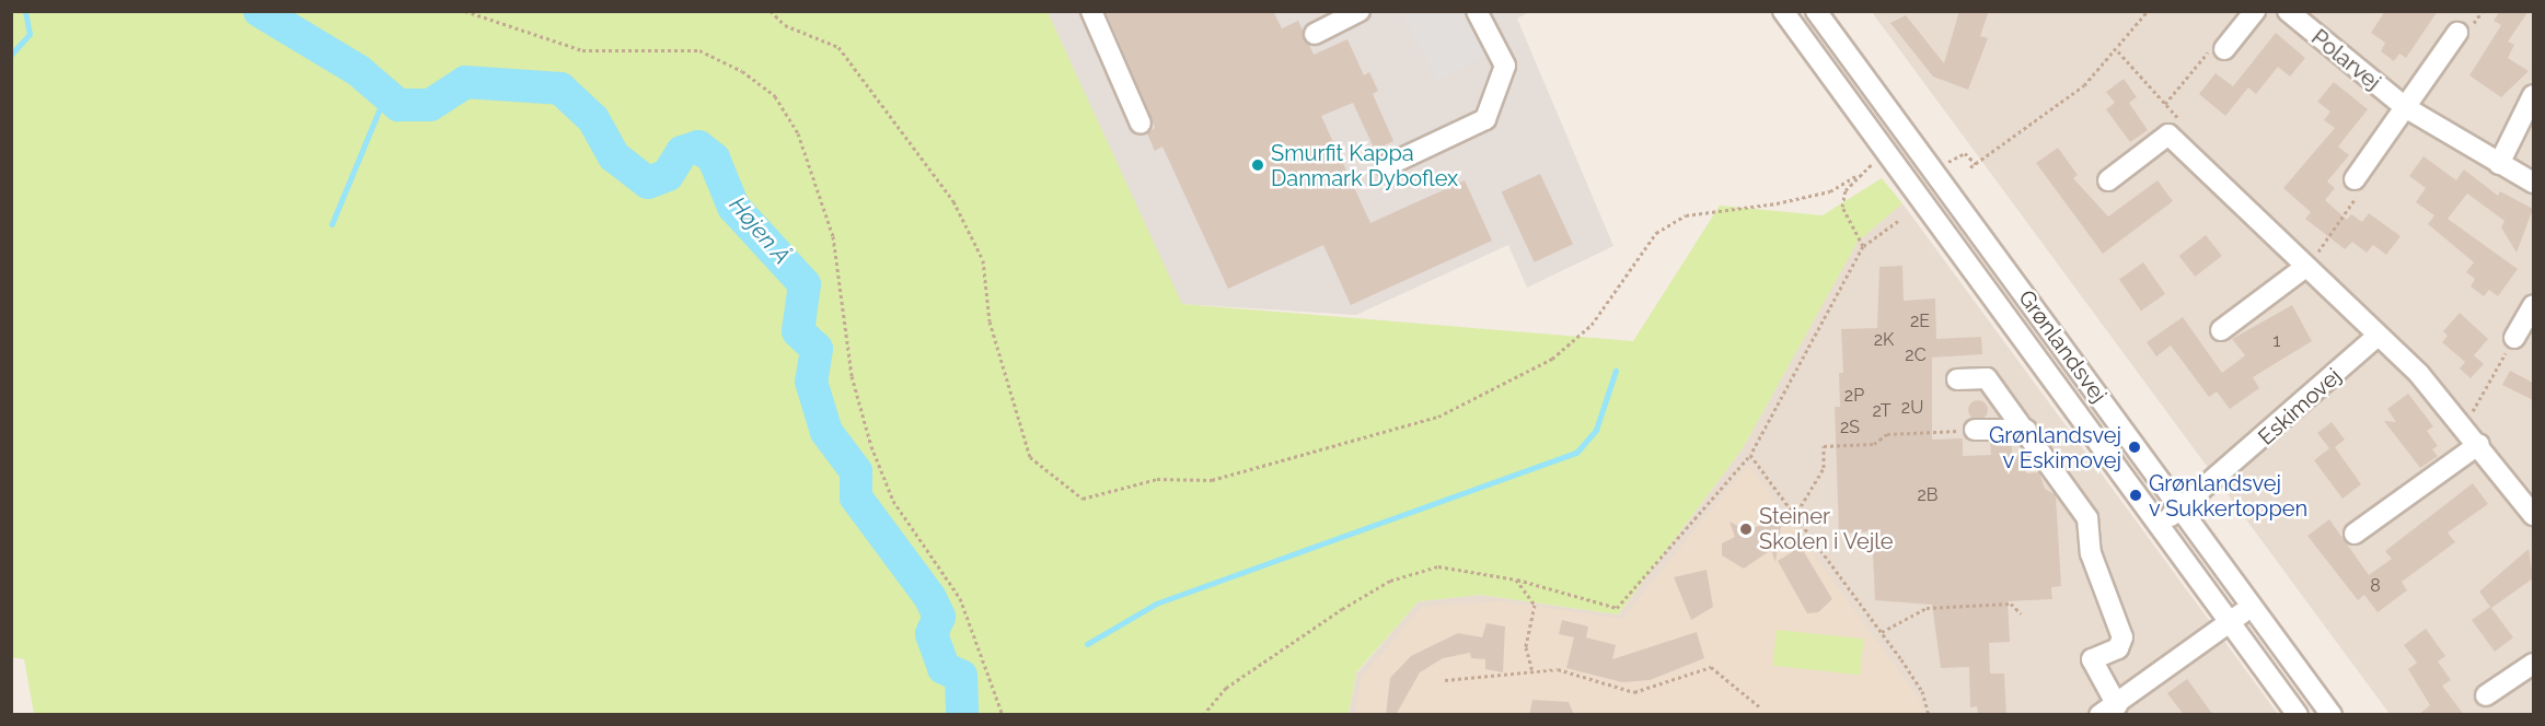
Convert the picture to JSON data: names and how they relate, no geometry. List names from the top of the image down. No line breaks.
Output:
{"streets":{"street":["Polarvej","Grønlandsvej","Eskimovej"]},"crossings":[["Grønlandsvej","Eskimovej"]],"water":["Højen Å"],"places":["Smurfit Kappa Danmark Dyboflex","Grønlandsvej v Eskimovej","Grønlandsvej v Sukkertoppen","Steiner Skolen i Vejle"],"house_numbers":["2E","2K","1","2C","2P","2U","2T","2S","2B","8"]}
